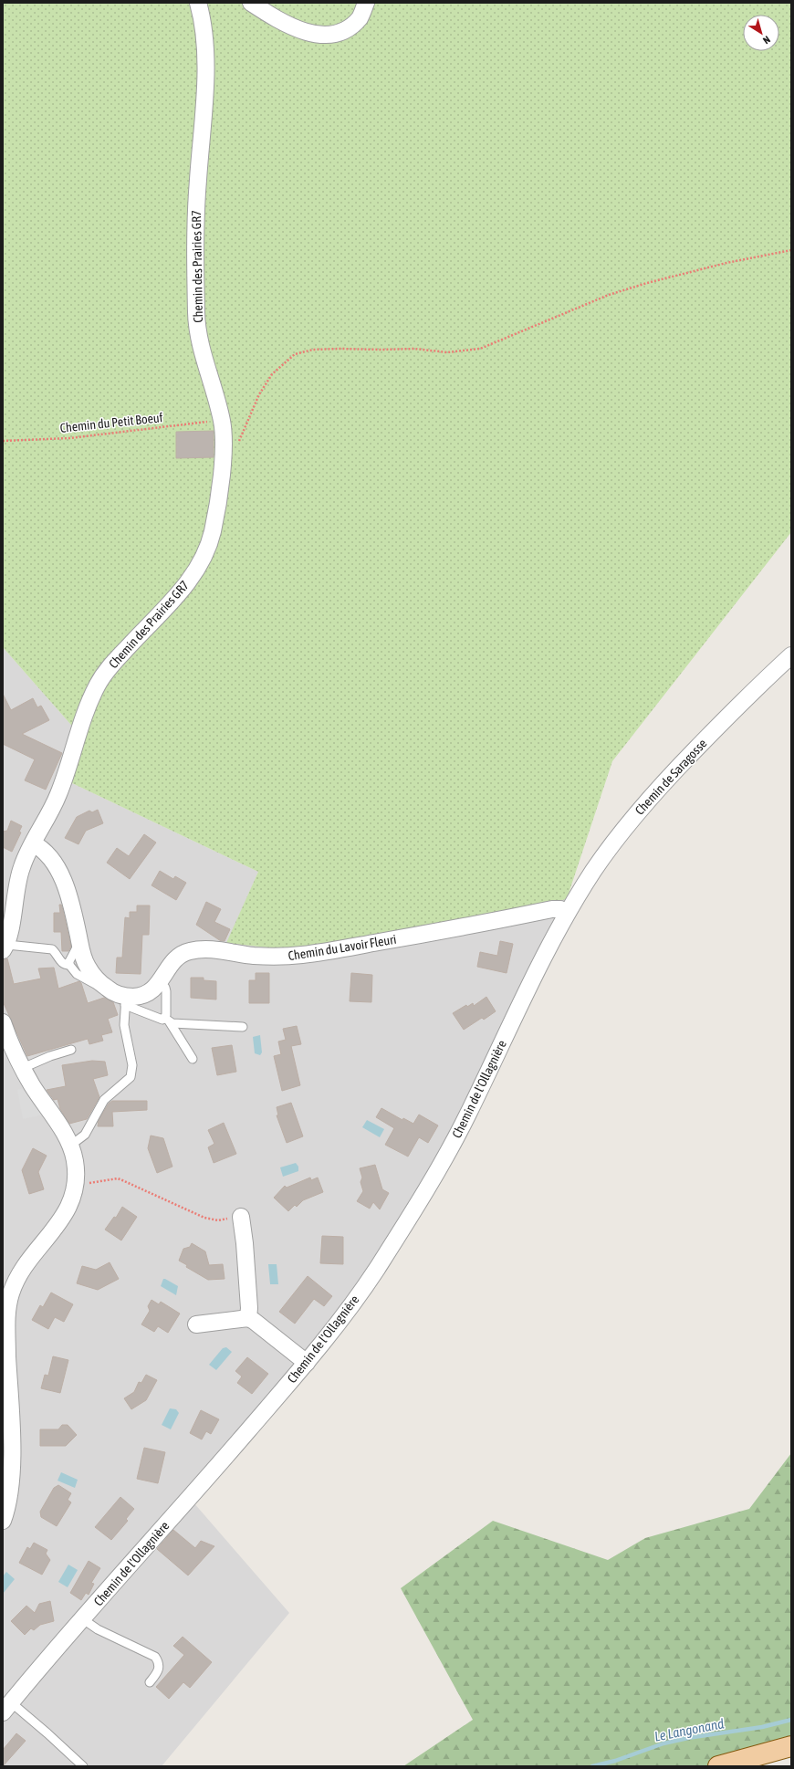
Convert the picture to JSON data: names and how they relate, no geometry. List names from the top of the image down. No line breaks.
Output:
{"streets":{"street":["Chemin des Prairies GR7","Chemin de Saragosse","Chemin du Lavoir Fleuri","Chemin de l'Ollagnière"],"path":["Chemin du Petit Boeuf"]},"crossings":[["Chemin des Prairies GR7","Chemin du Petit Boeuf"],["Chemin de Saragosse","Chemin du Lavoir Fleuri"],["Chemin de Saragosse","Chemin de l'Ollagnière"],["Chemin du Lavoir Fleuri","Chemin de l'Ollagnière"]],"water":["Le Langonand"],"north":"bottom right"}
